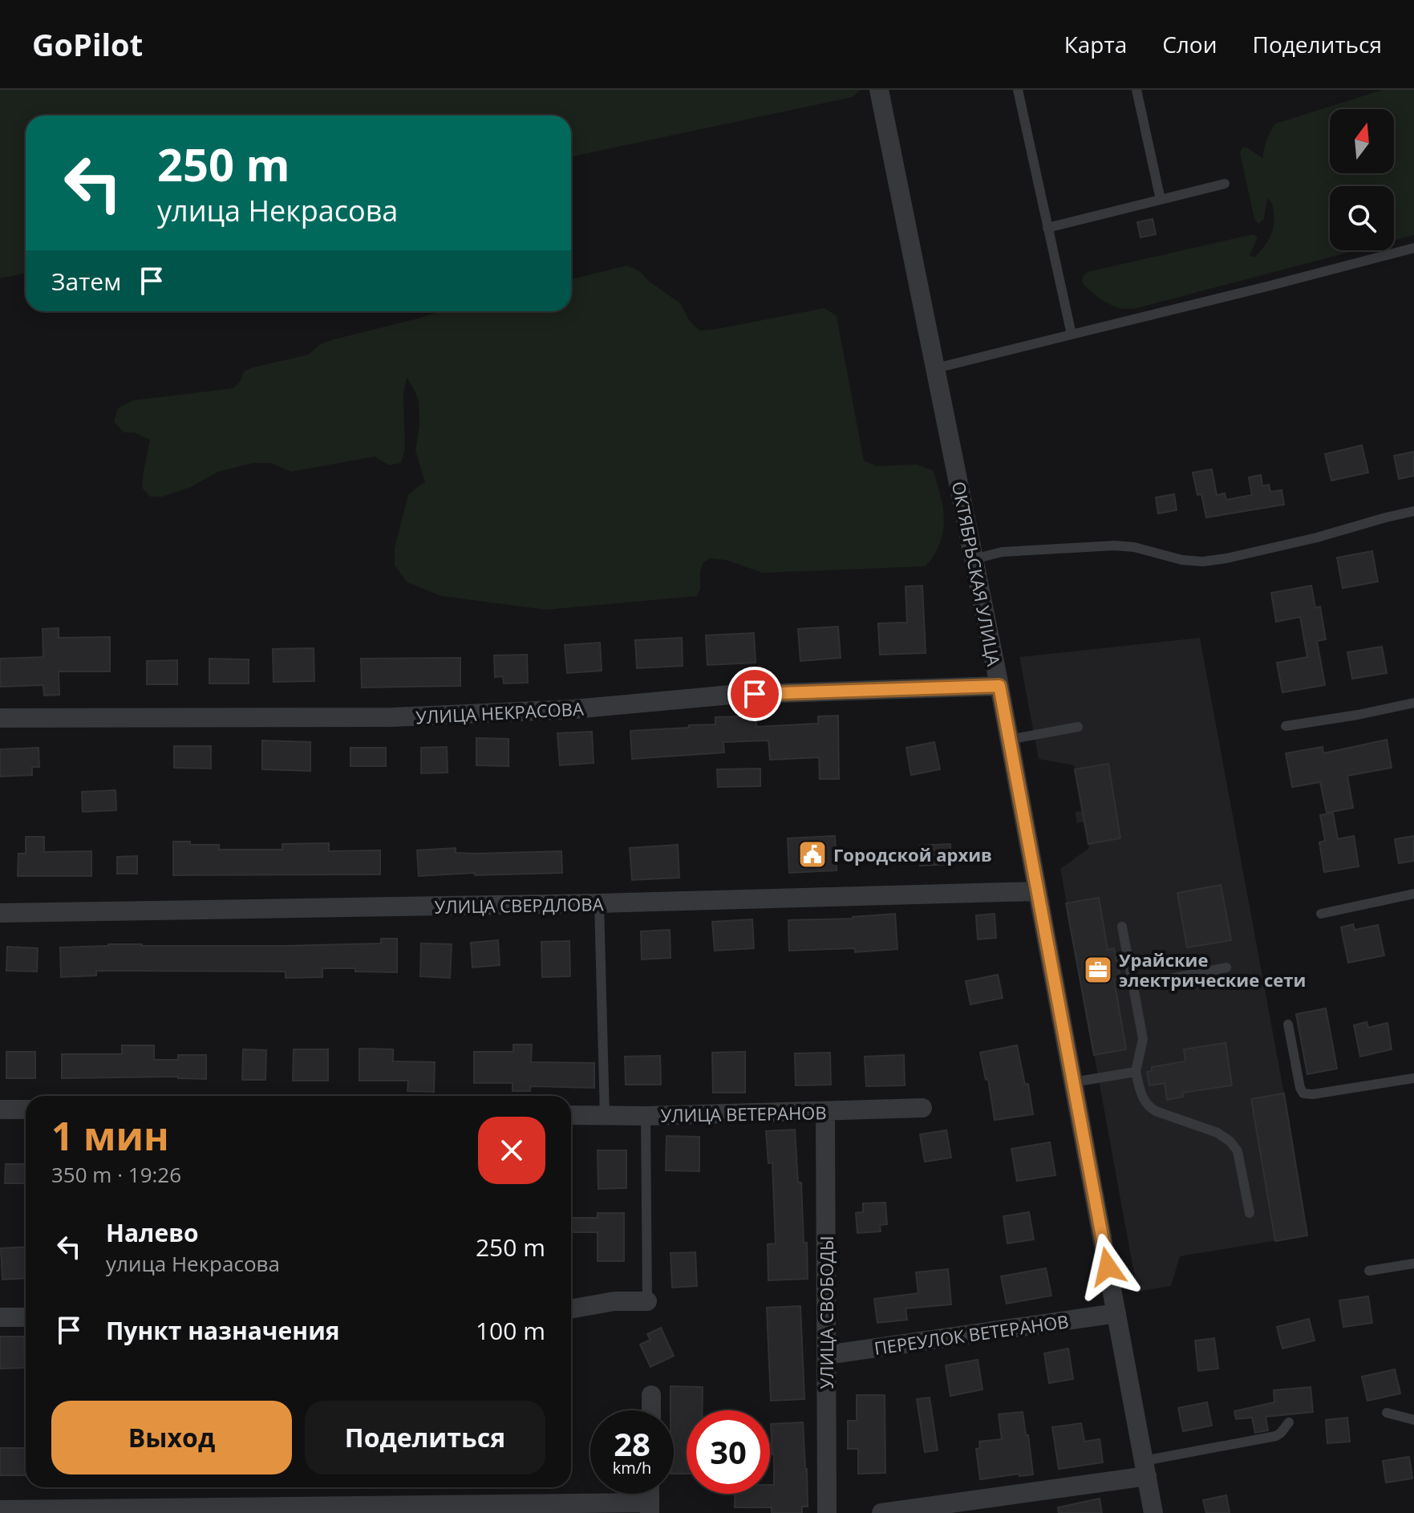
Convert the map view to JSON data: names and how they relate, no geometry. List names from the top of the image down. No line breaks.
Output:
{"streets":{"street":["ОКТЯБРЬСКАЯ УЛИЦА","УЛИЦА НЕКРАСОВА","УЛИЦА СВЕРДЛОВА","УЛИЦА ВЕТЕРАНОВ","УЛИЦА СВОБОДЫ","ПЕРЕУЛОК ВЕТЕРАНОВ"]},"crossings":[["ОКТЯБРЬСКАЯ УЛИЦА","УЛИЦА НЕКРАСОВА"],["ОКТЯБРЬСКАЯ УЛИЦА","УЛИЦА СВЕРДЛОВА"],["ОКТЯБРЬСКАЯ УЛИЦА","ПЕРЕУЛОК ВЕТЕРАНОВ"],["УЛИЦА ВЕТЕРАНОВ","УЛИЦА СВОБОДЫ"],["УЛИЦА СВОБОДЫ","ПЕРЕУЛОК ВЕТЕРАНОВ"]],"places":{"public building":["Городской архив"],"office":["Урайские электрические сети"]},"north":"top","page":{"header":"GoPilot","nav":["Карта","Слои","Поделиться"],"turn":["250 m","улица Некрасова"],"then":"Затем","heading":["1 мин","350 m · 19:26"],"list":[{"name":"Налево","note":"улица Некрасова","value":"250 m"},{"name":"Пункт назначения","value":"100 m"}],"buttons":["Выход","Поделиться"],"speed":"28 km/h","limit":"30"}}
